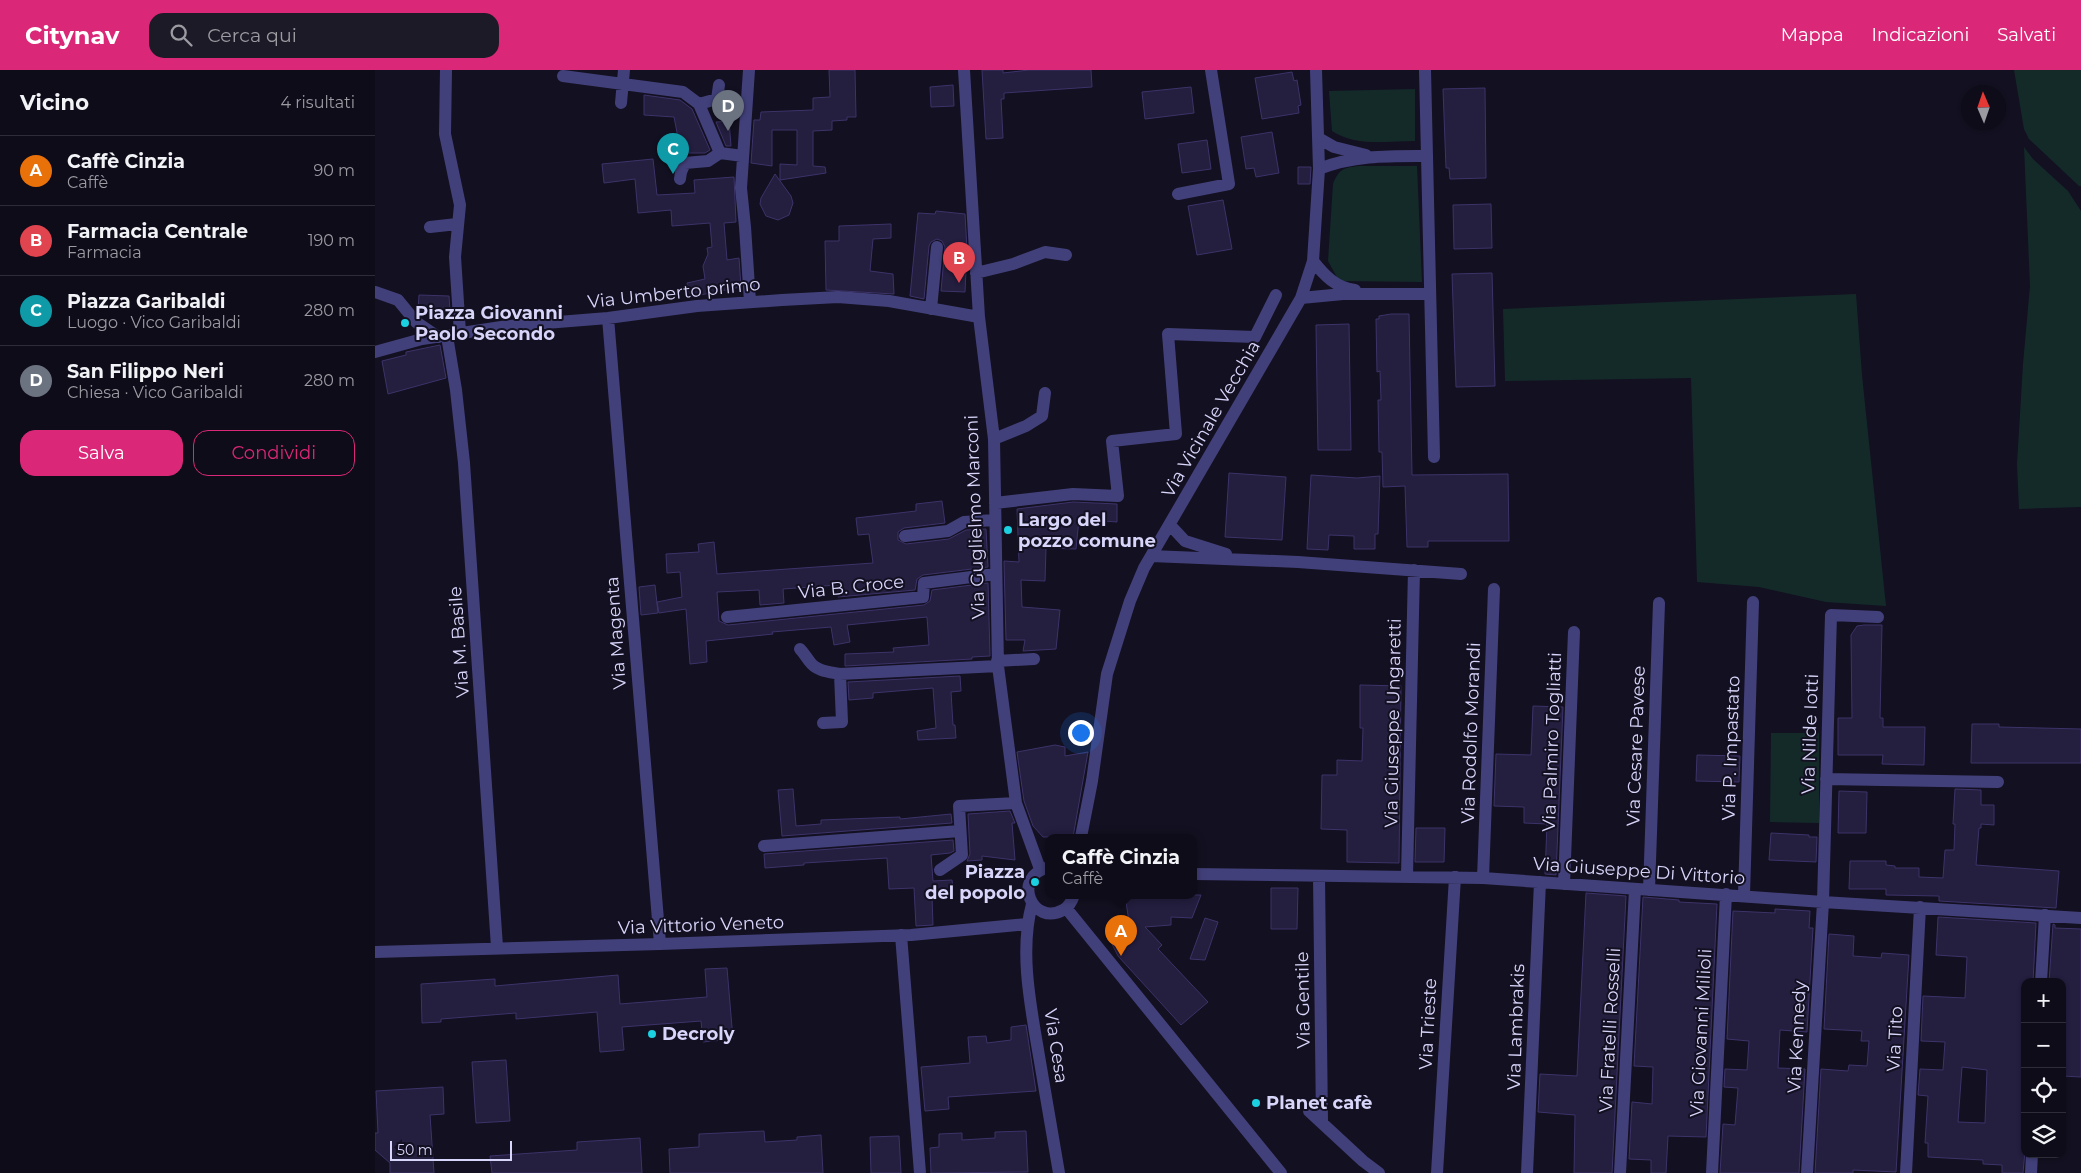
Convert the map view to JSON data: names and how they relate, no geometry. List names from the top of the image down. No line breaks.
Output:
{"streets":{"street":["Via Umberto primo","Via Vicinale Vecchia","Via Guglielmo Marconi","Via B. Croce","Via Magenta","Via M. Basile","Via Giuseppe Ungaretti","Via Rodolfo Morandi","Via Nilde Iotti","Via Palmiro Togliatti","Via Cesare Pavese","Via P. Impastato","Via Giuseppe Di Vittorio","Via Vittorio Veneto","Via Gentile","Via Trieste","Via Lambrakis","Via Fratelli Rosselli","Via Giovanni Milioli","Via Kennedy","Via Tito","Via Cesa"]},"crossings":[["Via Umberto primo","Via Guglielmo Marconi"],["Via Umberto primo","Via Magenta"],["Via Umberto primo","Via M. Basile"],["Via Guglielmo Marconi","Via B. Croce"],["Via Guglielmo Marconi","Via Cesa"],["Via Magenta","Via Vittorio Veneto"],["Via M. Basile","Via Vittorio Veneto"],["Via Giuseppe Ungaretti","Via Giuseppe Di Vittorio"],["Via Rodolfo Morandi","Via Giuseppe Di Vittorio"],["Via Nilde Iotti","Via Giuseppe Di Vittorio"],["Via Nilde Iotti","Via Kennedy"],["Via Palmiro Togliatti","Via Giuseppe Di Vittorio"],["Via Cesare Pavese","Via Giuseppe Di Vittorio"],["Via P. Impastato","Via Giuseppe Di Vittorio"],["Via Giuseppe Di Vittorio","Via Gentile"],["Via Giuseppe Di Vittorio","Via Trieste"],["Via Giuseppe Di Vittorio","Via Lambrakis"],["Via Giuseppe Di Vittorio","Via Fratelli Rosselli"],["Via Giuseppe Di Vittorio","Via Giovanni Milioli"],["Via Giuseppe Di Vittorio","Via Kennedy"],["Via Giuseppe Di Vittorio","Via Tito"],["Via Vittorio Veneto","Via Cesa"]],"places":["Piazza Giovanni Paolo Secondo","Largo del pozzo comune","Piazza del popolo","Decroly","Planet cafè"],"scale_bar":"50 m","north":"top","page":{"header":"Citynav","search":"Cerca qui","nav":["Mappa","Indicazioni","Salvati"],"heading":["Vicino","4 risultati"],"pins":["D","C","B","A"],"list":[{"mark":"A","name":"Caffè Cinzia","note":"Caffè","value":"90 m"},{"mark":"B","name":"Farmacia Centrale","note":"Farmacia","value":"190 m"},{"mark":"C","name":"Piazza Garibaldi","note":"Luogo · Vico Garibaldi","value":"280 m"},{"mark":"D","name":"San Filippo Neri","note":"Chiesa · Vico Garibaldi","value":"280 m"}],"buttons":["Salva","Condividi"],"popup":["Caffè Cinzia","Caffè"],"map_buttons":["+","−"],"scale":"50 m"}}
